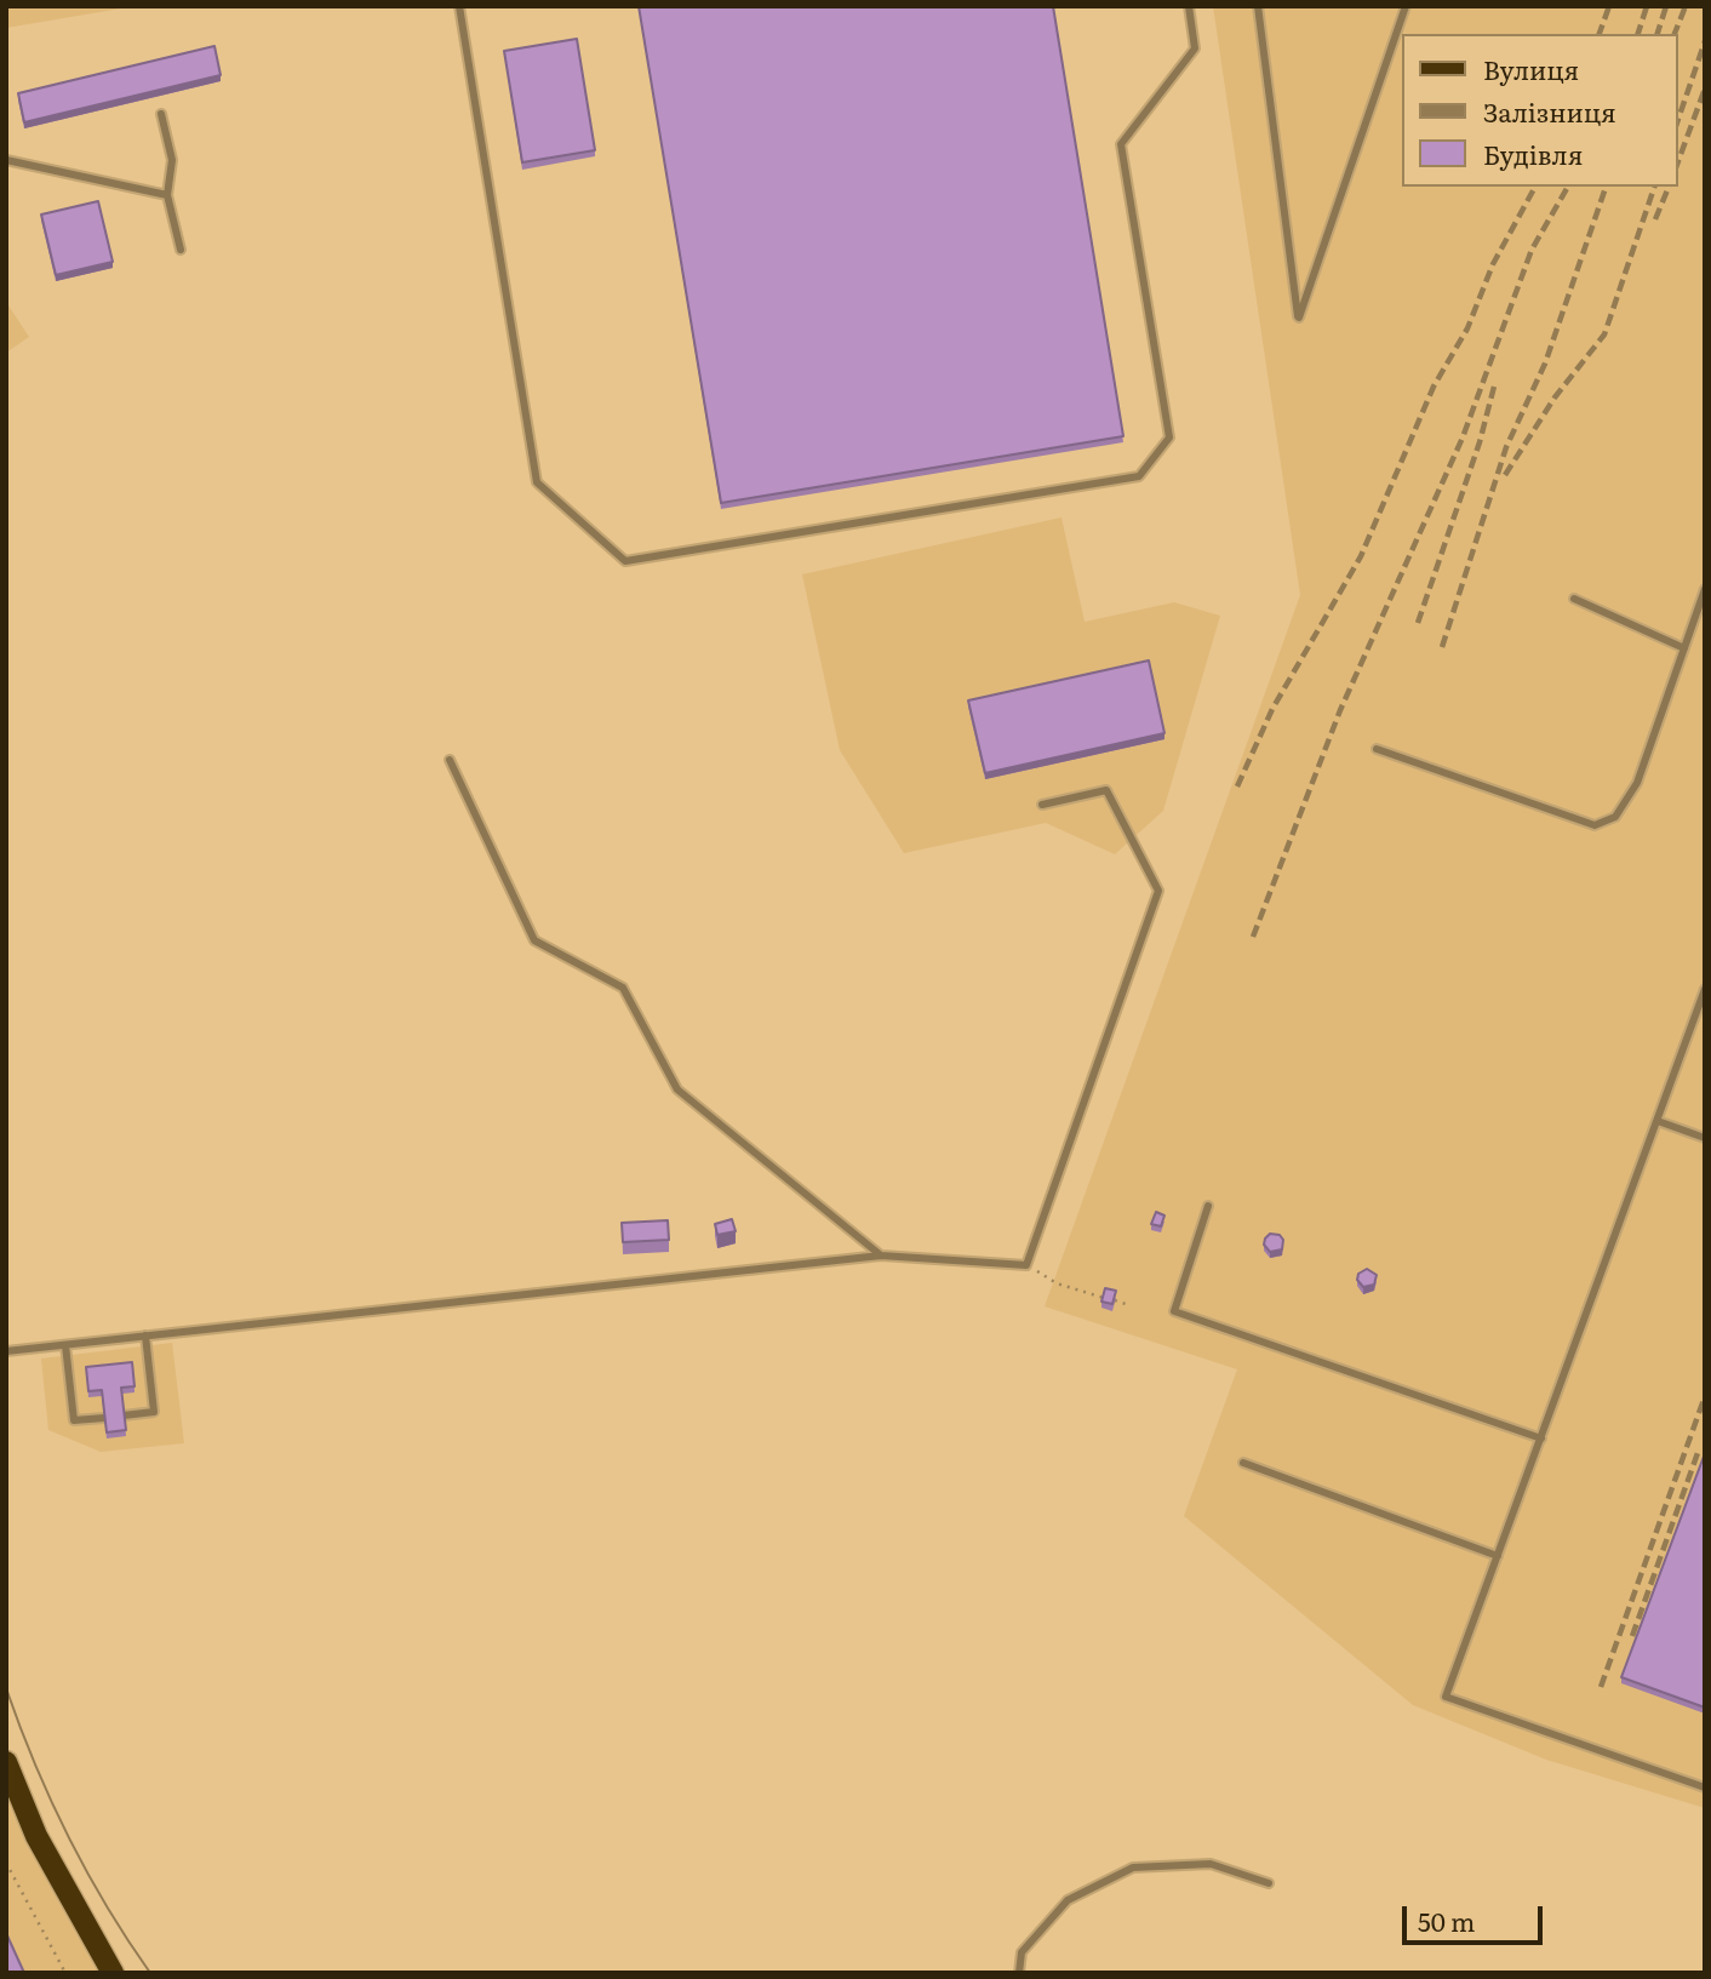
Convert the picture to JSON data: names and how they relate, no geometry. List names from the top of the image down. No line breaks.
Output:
{"legend":["Вулиця","Залізниця","Будівля"],"scale_bar":"50 m"}
